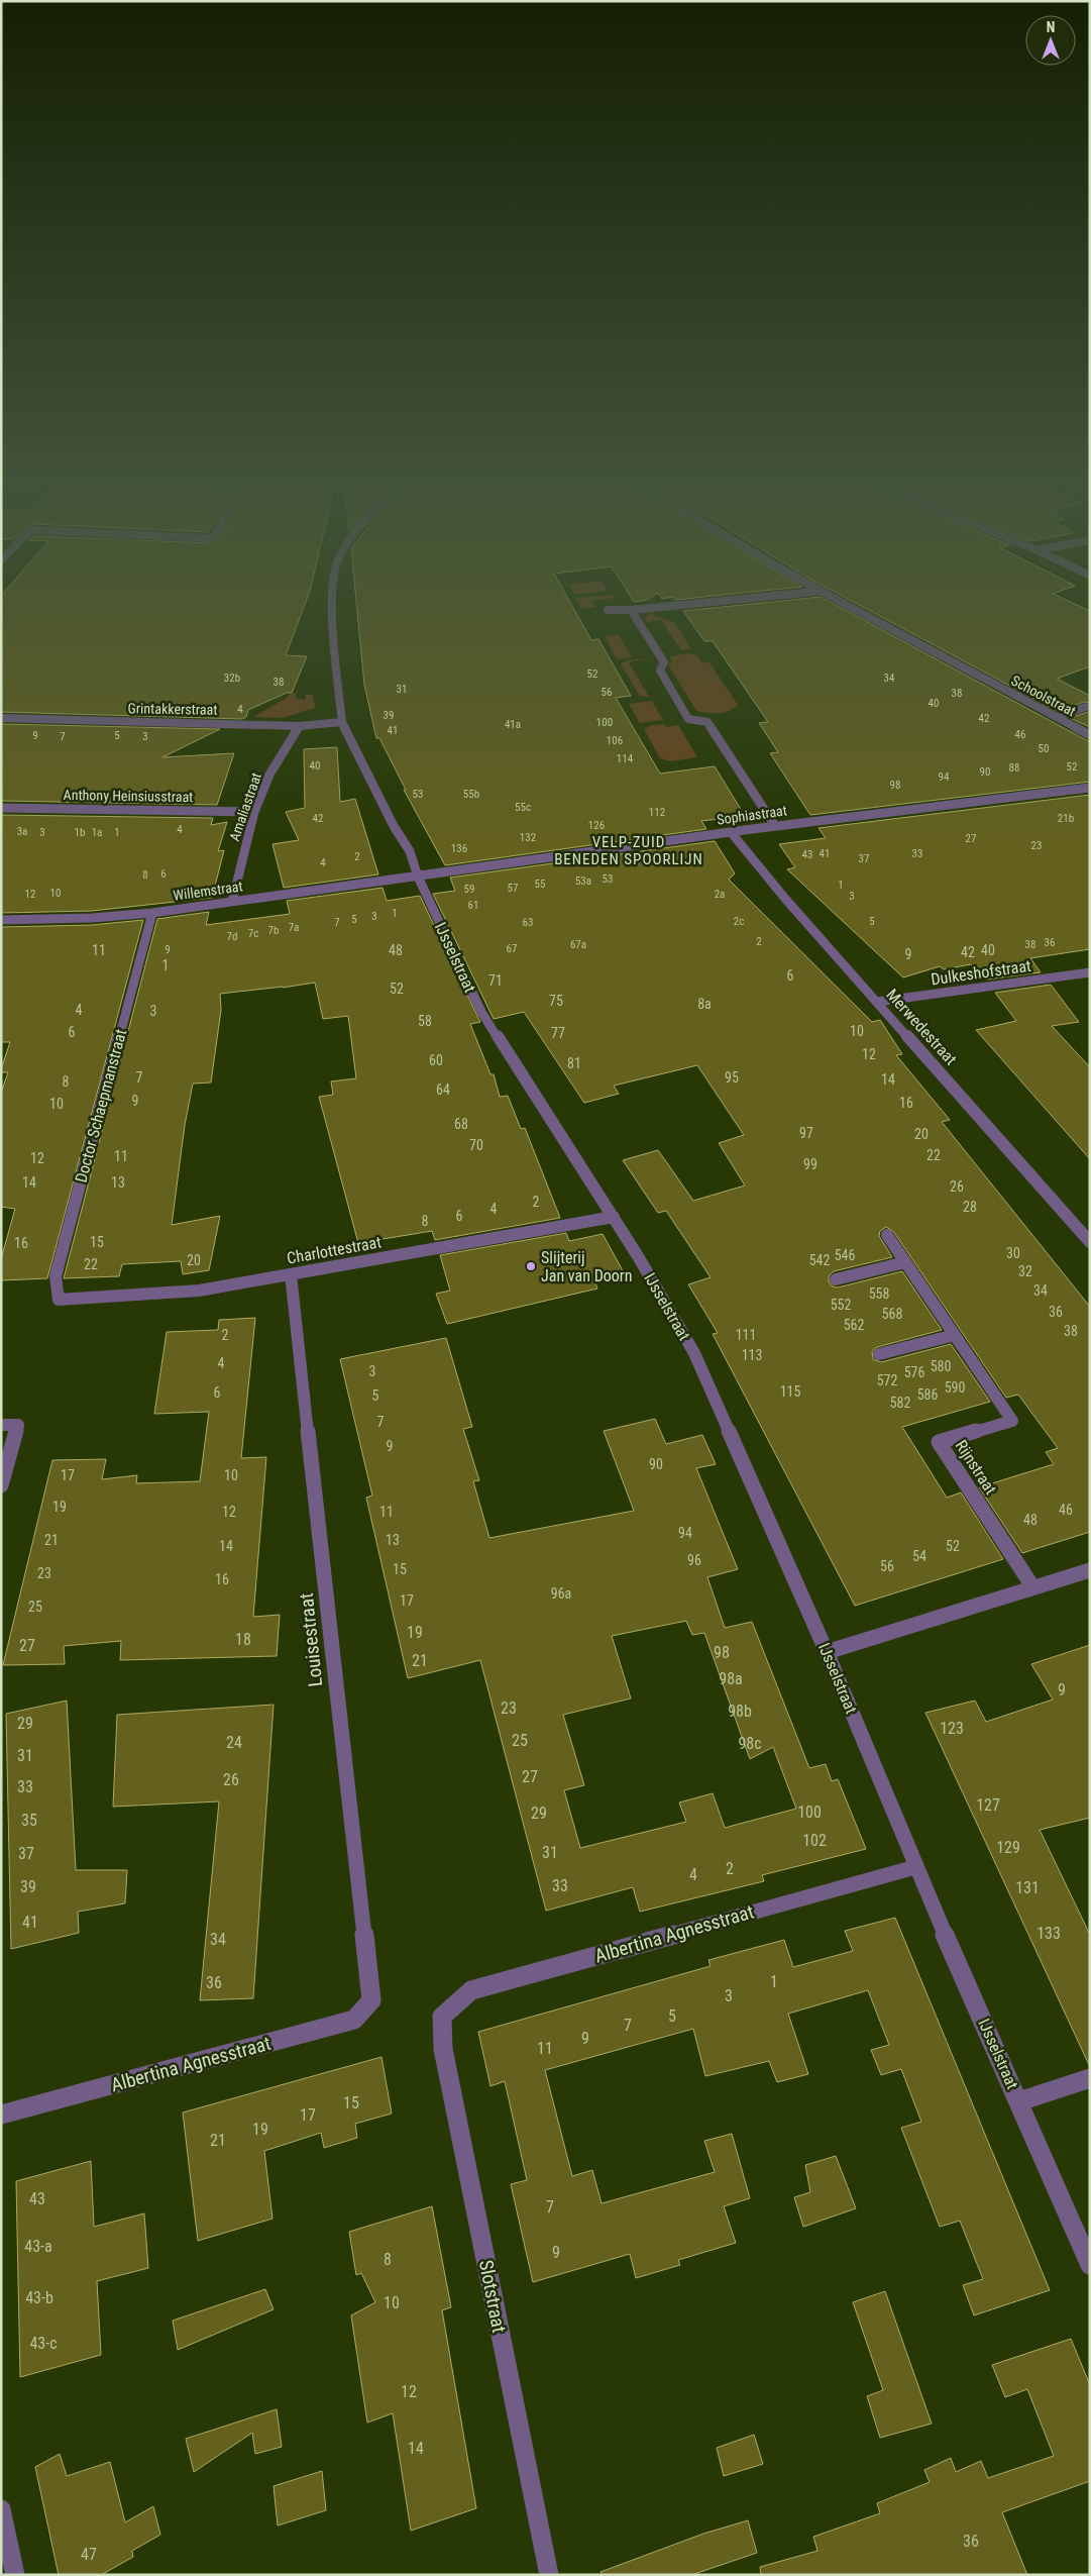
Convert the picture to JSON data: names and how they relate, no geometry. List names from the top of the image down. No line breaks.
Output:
{"streets":{"street":["Schoolstraat","Grintakkerstraat","Anthony Heinsiusstraat","Amaliastraat","Sophiastraat","Willemstraat","IJsselstraat","Dulkeshofstraat","Merwedestraat","Doctor Schaepmanstraat","Charlottestraat","Rijnstraat","Louisestraat","Albertina Agnesstraat","Slotstraat"]},"crossings":[["Grintakkerstraat","Amaliastraat"],["Grintakkerstraat","IJsselstraat"],["Anthony Heinsiusstraat","Amaliastraat"],["Amaliastraat","Willemstraat"],["Sophiastraat","Willemstraat"],["Sophiastraat","IJsselstraat"],["Sophiastraat","Merwedestraat"],["Willemstraat","IJsselstraat"],["Willemstraat","Doctor Schaepmanstraat"],["IJsselstraat","Charlottestraat"],["IJsselstraat","Albertina Agnesstraat"],["Dulkeshofstraat","Merwedestraat"],["Doctor Schaepmanstraat","Charlottestraat"],["Charlottestraat","Louisestraat"],["Louisestraat","Albertina Agnesstraat"],["Albertina Agnesstraat","Slotstraat"]],"districts":["VELP-ZUID BENEDEN SPOORLIJN"],"places":["Slijterij Jan van Doorn"],"house_numbers":["52","32b","34","38","31","56","38","40","4","39","42","100","41a","41","46","9","5","7","3","106","50","114","40","52","88","90","94","98","53","55b","55c","112","42","21b","126","4","3a","3","1b","1a","1","132","27","23","136","41","33","43","2","37","4","6","8","53","53a","55","1","57","59","10","12","2a","3","61","1","3","5","2c","5","7","63","7a","7b","7c","7d","2","36","67a","38","67","9","11","48","40","42","9","1","6","71","52","75","8a","4","3","58","10","6","77","12","60","81","7","95","14","8","64","9","16","10","68","97","20","70","22","11","12","99","14","13","26","2","28","4","6","8","15","16","30","546","20","542","22","32","34","558","552","36","568","562","38","2","111","113","4","580","3","576","572","590","115","6","586","5","582","7","9","90","17","10","19","46","12","11","48","94","21","13","14","52","54","96","56","15","23","16","96a","17","25","19","18","27","98","21","98a","9","23","98b","29","123","25","24","98c","31","27","26","33","127","100","29","35","102","129","31","37","2","4","33","39","131","41","133","34","1","36","3","5","7","9","11","15","17","19","21","43","7","43-a","9","8","43-b","10","43-c","12","14","36","47"],"north":"top"}
